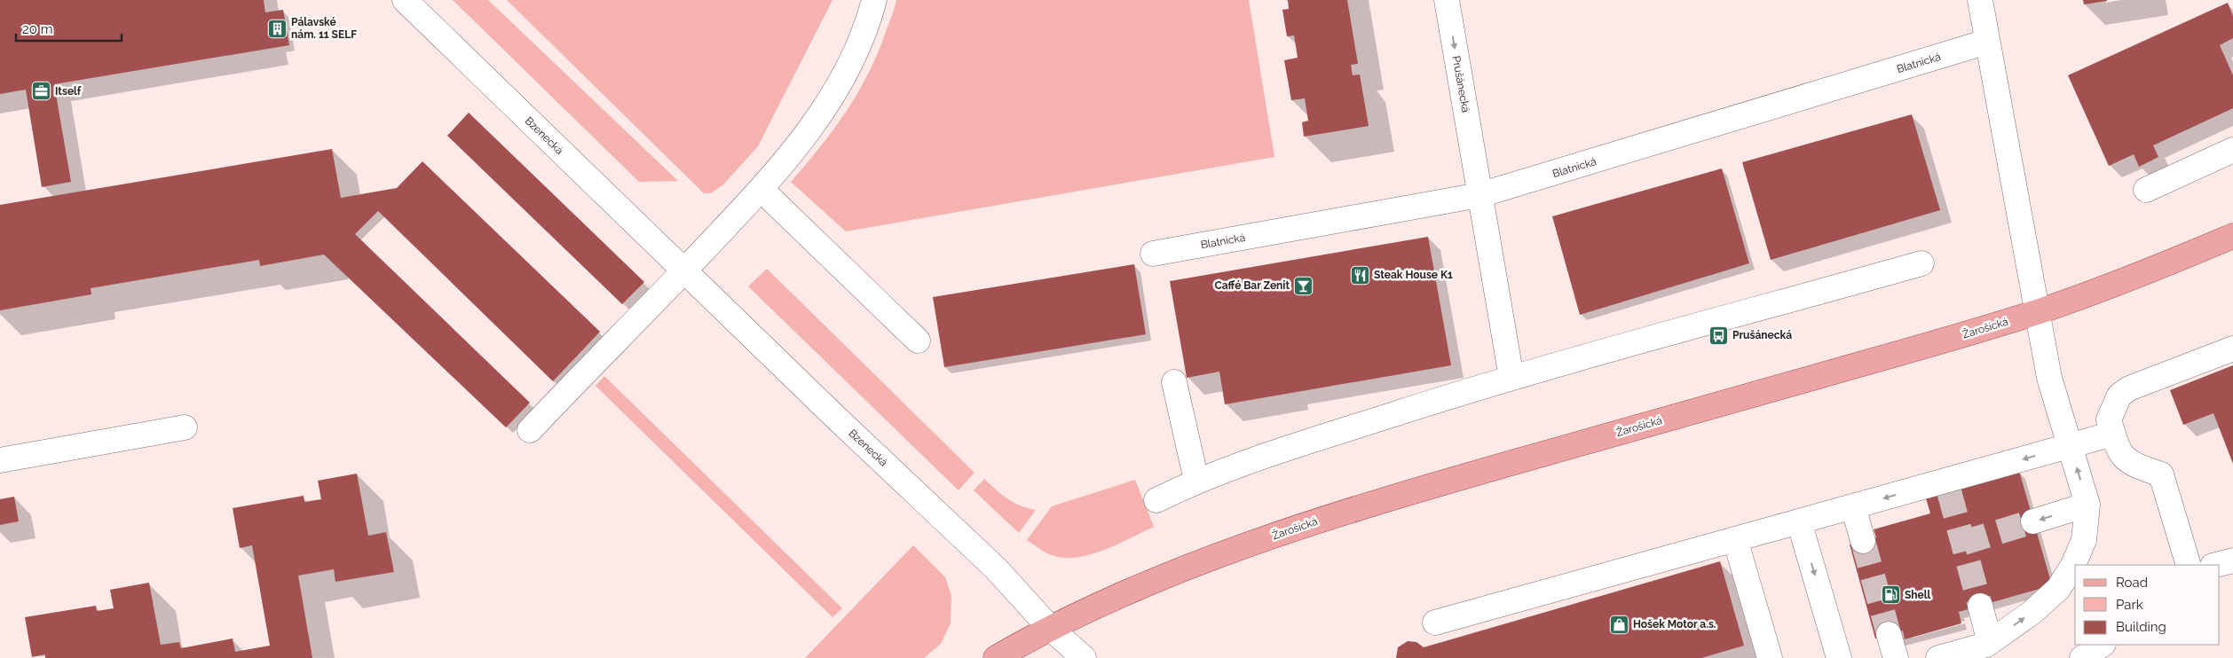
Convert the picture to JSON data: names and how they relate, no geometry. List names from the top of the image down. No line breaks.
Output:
{"streets":{"main road":["Žarošická"],"street":["Blatnická","Prušánecká","Bzenecká"]},"crossings":[["Blatnická","Prušánecká"],["Bzenecká","Žarošická"]],"one_way":["Prušánecká"],"places":{"building":["Pálavské nám. 11 SELF"],"office":["Itself"],"restaurant":["Steak House K1"],"bar":["Caffé Bar Zenit"],"bus stop":["Prušánecká"],"fuel station":["Shell"],"shop":["Hošek Motor a.s."]},"legend":["Road","Park","Building"],"scale_bar":"20 m"}
